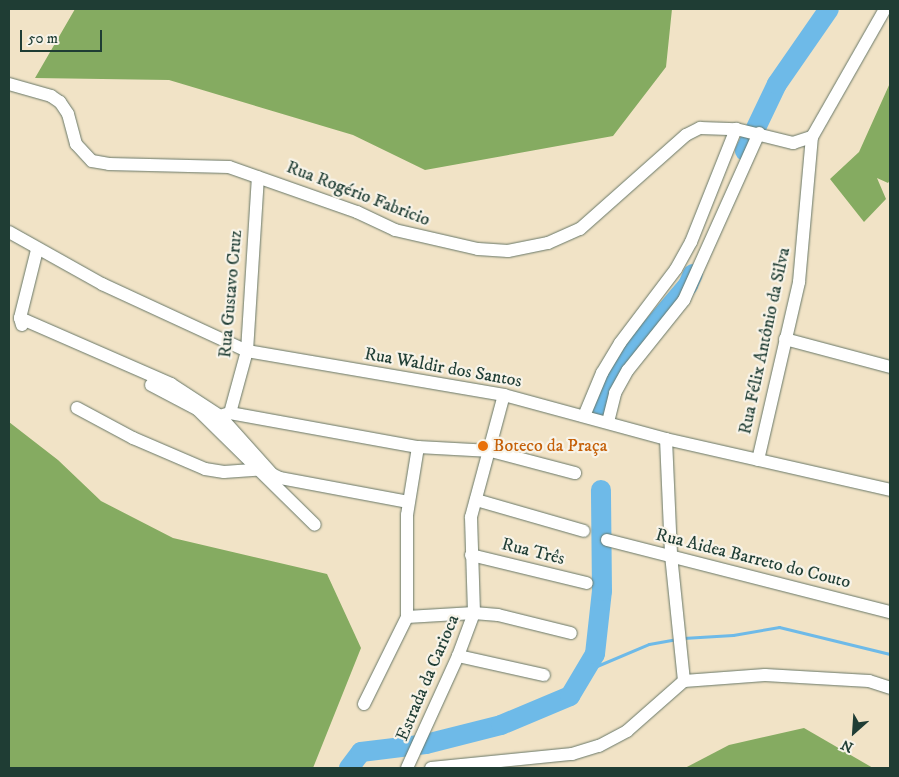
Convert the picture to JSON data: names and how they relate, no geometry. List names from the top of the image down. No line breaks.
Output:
{"streets":{"street":["Rua Rogério Fabricio","Rua Gustavo Cruz","Rua Félix Antônio da Silva","Rua Waldir dos Santos","Rua Três","Rua Aidea Barreto do Couto","Estrada da Carioca"]},"crossings":[["Rua Rogério Fabricio","Rua Gustavo Cruz"],["Rua Rogério Fabricio","Rua Félix Antônio da Silva"],["Rua Gustavo Cruz","Rua Waldir dos Santos"],["Rua Félix Antônio da Silva","Rua Waldir dos Santos"],["Rua Waldir dos Santos","Estrada da Carioca"],["Rua Três","Estrada da Carioca"]],"places":["Boteco da Praça"],"scale_bar":"50 m","north":"bottom left"}
